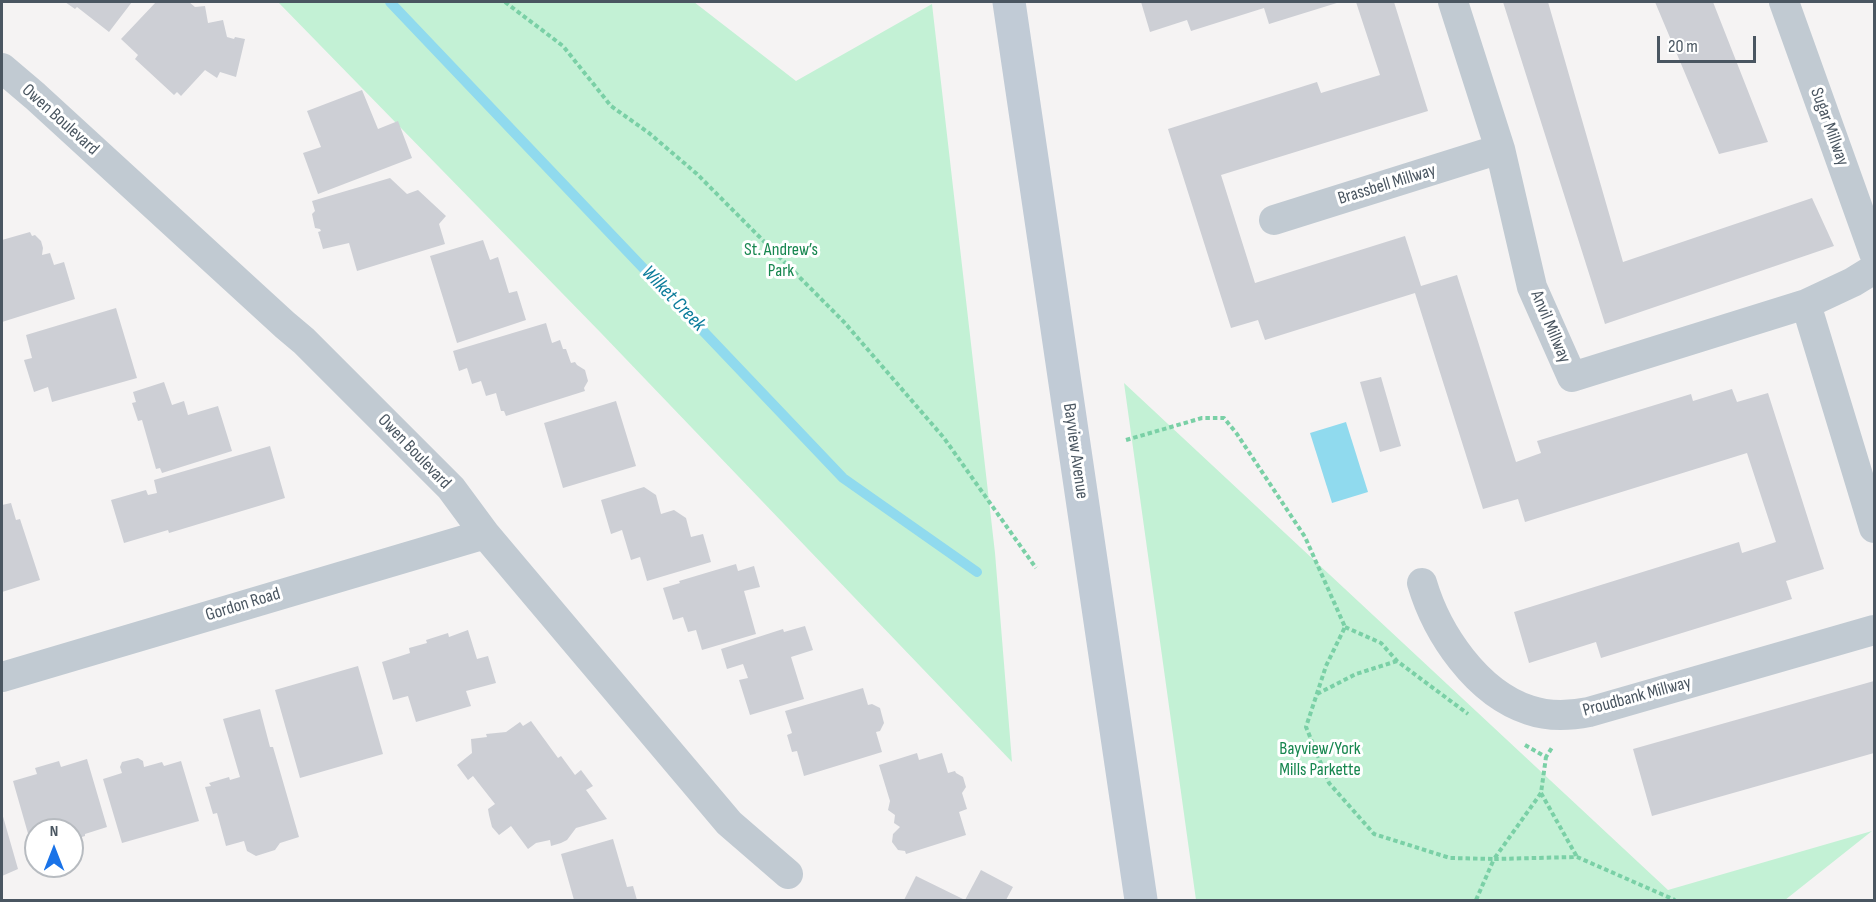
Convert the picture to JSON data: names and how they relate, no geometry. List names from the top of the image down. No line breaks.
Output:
{"streets":{"main road":["Bayview Avenue"],"street":["Owen Boulevard","Sugar Millway","Brassbell Millway","Anvil Millway","Gordon Road","Proudbank Millway"]},"crossings":[["Owen Boulevard","Gordon Road"],["Brassbell Millway","Anvil Millway"]],"water":["Wilket Creek"],"parks":["St. Andrew’s Park","Bayview/York Mills Parkette"],"scale_bar":"20 m","north":"top"}
